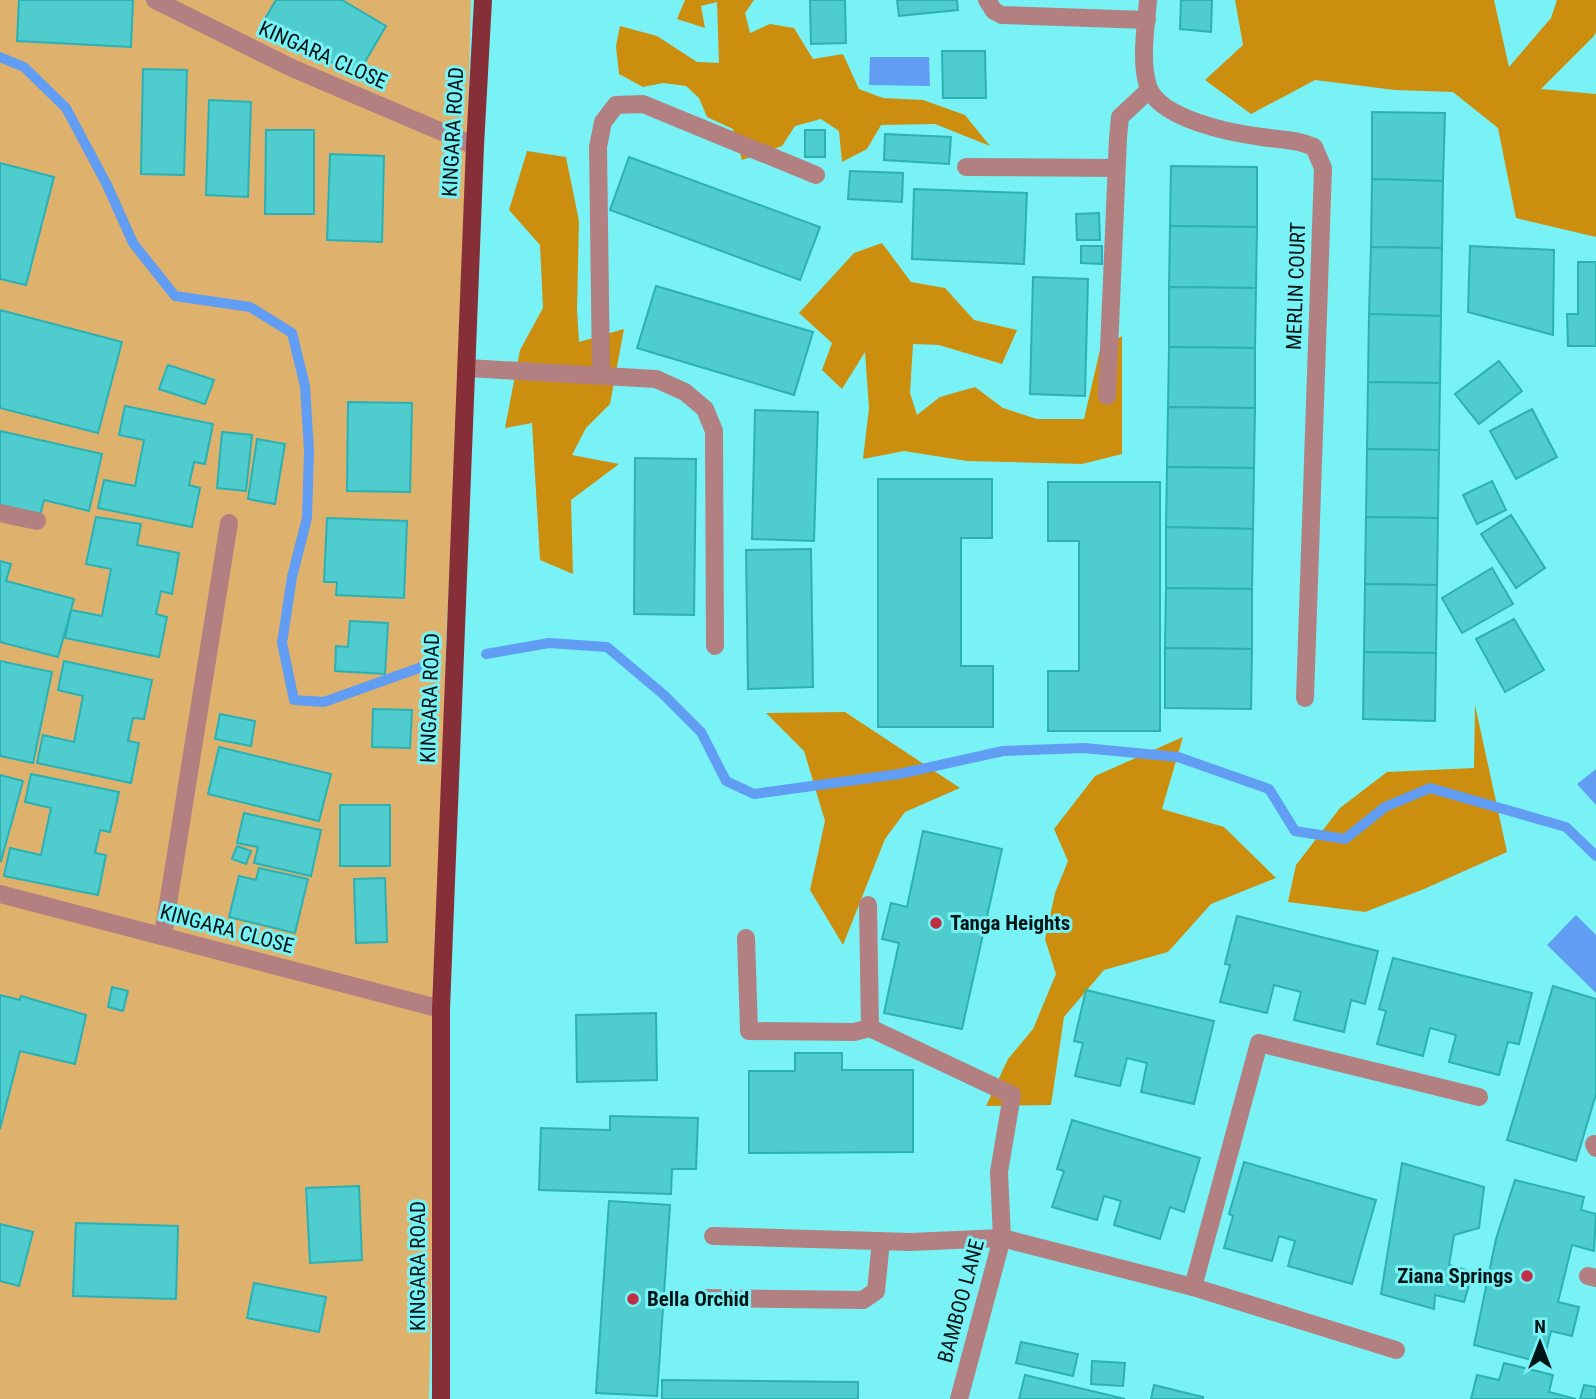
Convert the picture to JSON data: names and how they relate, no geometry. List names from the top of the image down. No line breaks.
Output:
{"streets":{"main road":["KINGARA ROAD"],"street":["KINGARA CLOSE","MERLIN COURT","BAMBOO LANE"]},"crossings":[["KINGARA CLOSE","KINGARA ROAD"]],"places":["Tanga Heights","Ziana Springs","Bella Orchid"],"north":"top"}
